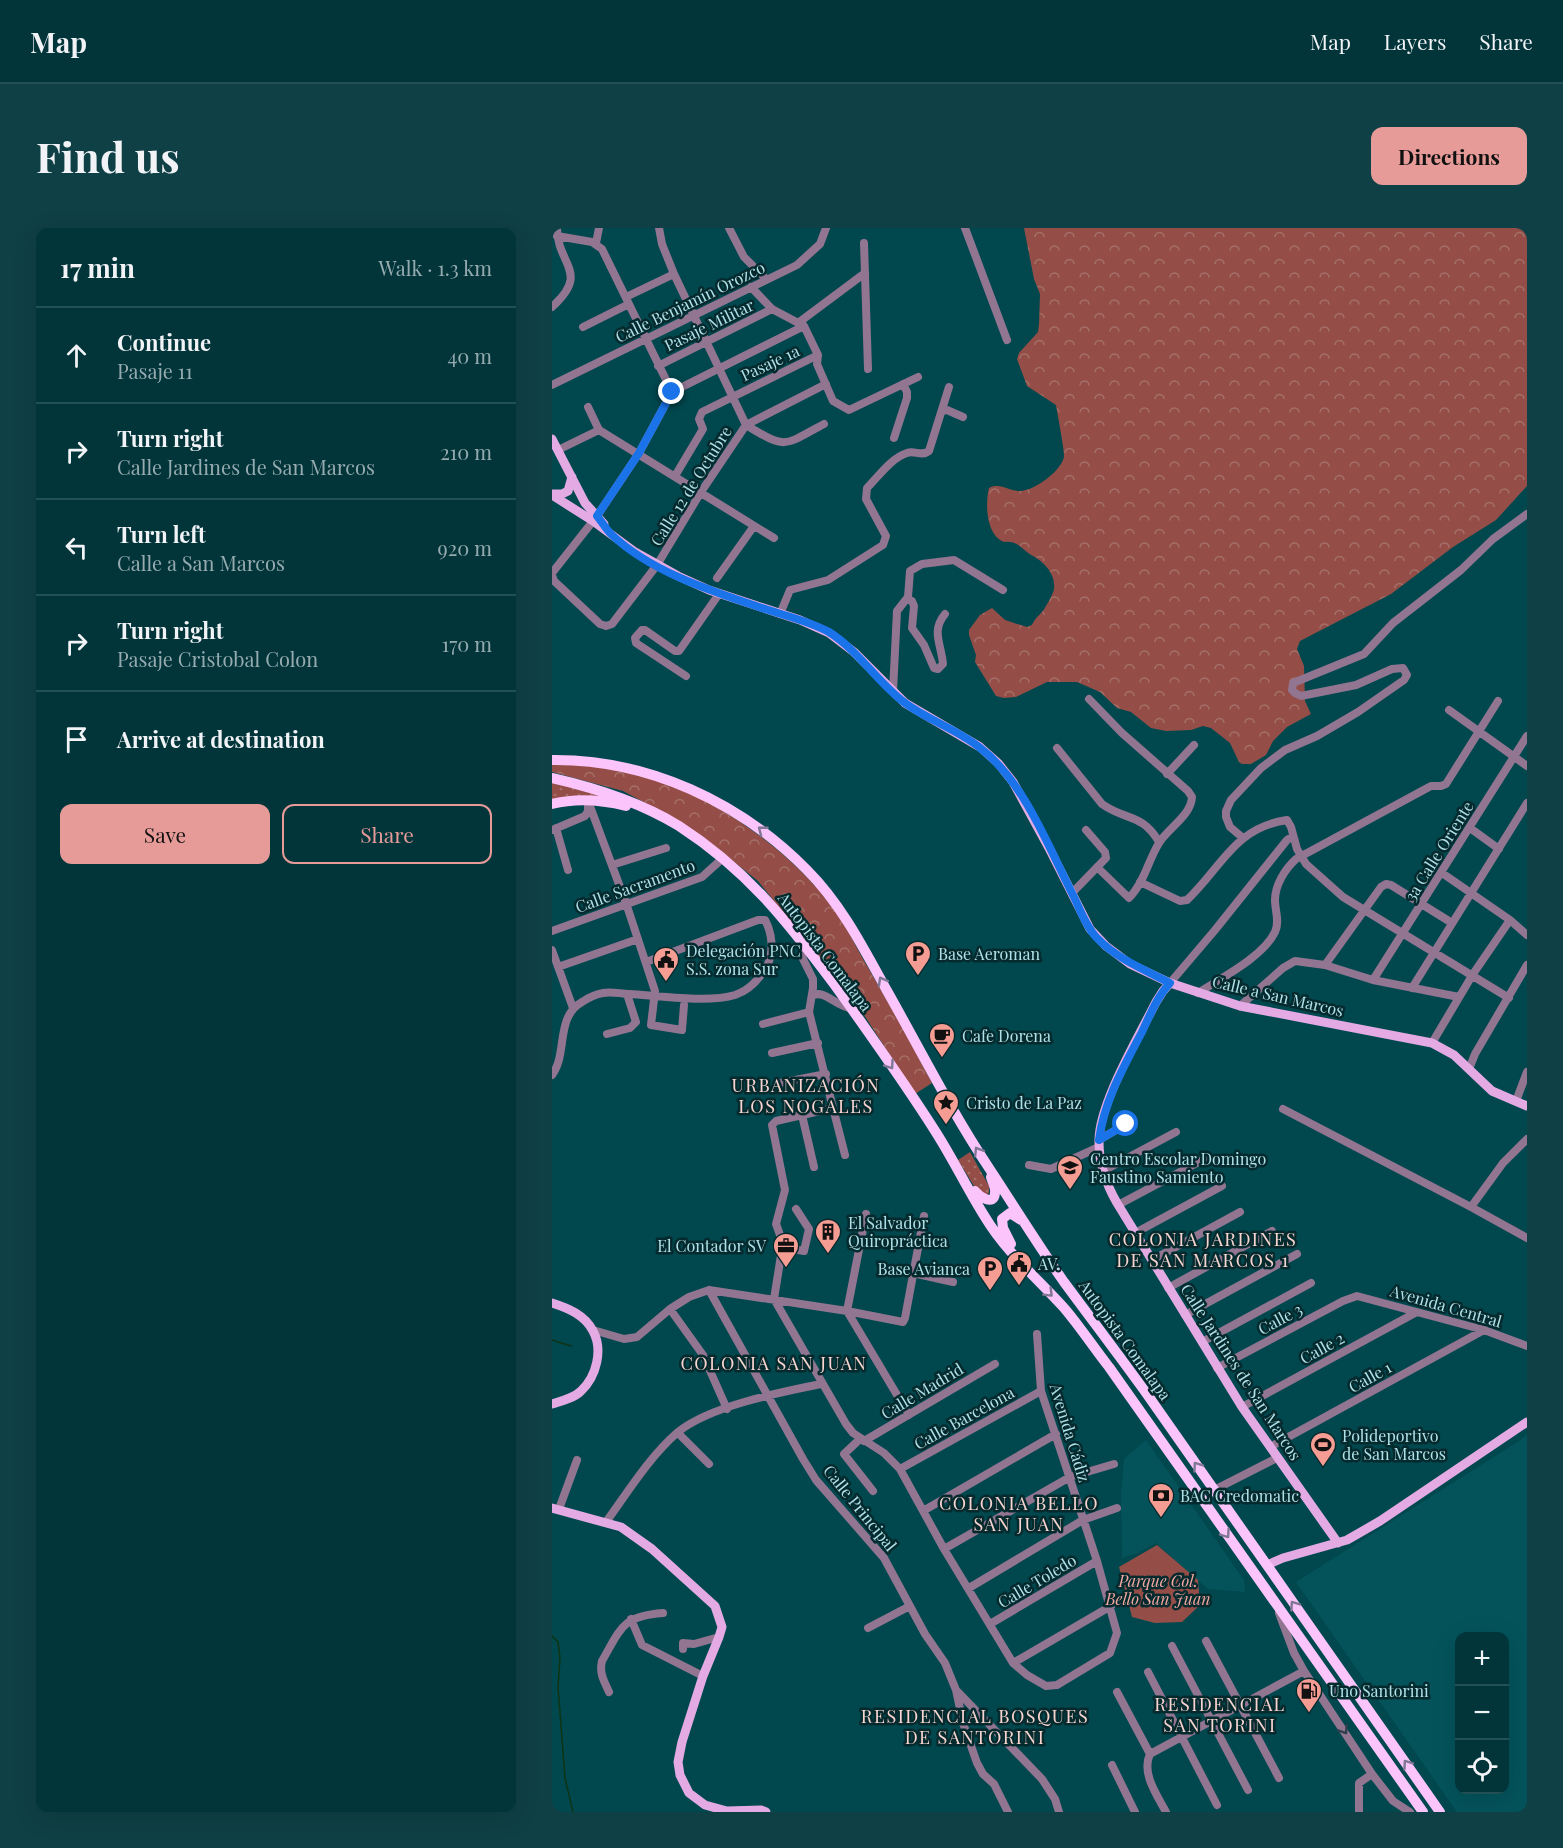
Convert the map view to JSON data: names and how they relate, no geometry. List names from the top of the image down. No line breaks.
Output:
{"streets":{"highway":["Autopista Comalapa"],"main road":["Calle a San Marcos","Calle Jardines de San Marcos"],"street":["Calle Benjamín Orozco","Pasaje Militar","Pasaje 1a","Calle 12 de Octubre","3a Calle Oriente","Calle Sacramento","Avenida Central","Calle 3","Calle 2","Calle 1","Calle Madrid","Calle Barcelona","Avenida Cádiz","Calle Principal","Calle Toledo"]},"crossings":[["Calle Benjamín Orozco","Calle 12 de Octubre"],["Pasaje Militar","Calle 12 de Octubre"],["Pasaje 1a","Calle 12 de Octubre"],["Calle 12 de Octubre","Calle a San Marcos"],["Calle Sacramento","Autopista Comalapa"],["Calle a San Marcos","Calle Jardines de San Marcos"],["Avenida Central","Calle 3"],["Avenida Central","Calle 2"],["Avenida Central","Calle 1"],["Calle 3","Calle Jardines de San Marcos"],["Calle 2","Calle Jardines de San Marcos"],["Calle Jardines de San Marcos","Calle 1"],["Calle Barcelona","Avenida Cádiz"],["Avenida Cádiz","Calle Toledo"]],"districts":["URBANIZACIÓN LOS NOGALES","COLONIA JARDINES DE SAN MARCOS 1","COLONIA SAN JUAN","COLONIA BELLO SAN JUAN","RESIDENCIAL SAN TORINI","RESIDENCIAL BOSQUES DE SANTORINI"],"parks":["Parque Col. Bello San Juan"],"places":{"parking":["Base Aeroman","Base Avianca"],"public building":["Delegación PNC S.S. zona Sur","AV."],"cafe":["Cafe Dorena"],"place":["Cristo de La Paz"],"school or university":["Centro Escolar Domingo Faustino Samiento"],"building":["El Salvador Quiropráctica"],"office":["El Contador SV"],"sports":["Polideportivo de San Marcos"],"bank":["BAC Credomatic"],"fuel station":["Uno Santorini"]},"page":{"header":"Map","nav":["Map","Layers","Share"],"buttons":["Directions",["Save","Share"]],"title":"Find us","heading":["17 min","Walk · 1.3 km"],"list":[["Continue","Pasaje 11","40 m"],["Turn right","Calle Jardines de San Marcos","210 m"],["Turn left","Calle a San Marcos","920 m"],["Turn right","Pasaje Cristobal Colon","170 m"],"Arrive at destination"],"map_buttons":["+","−"]}}
